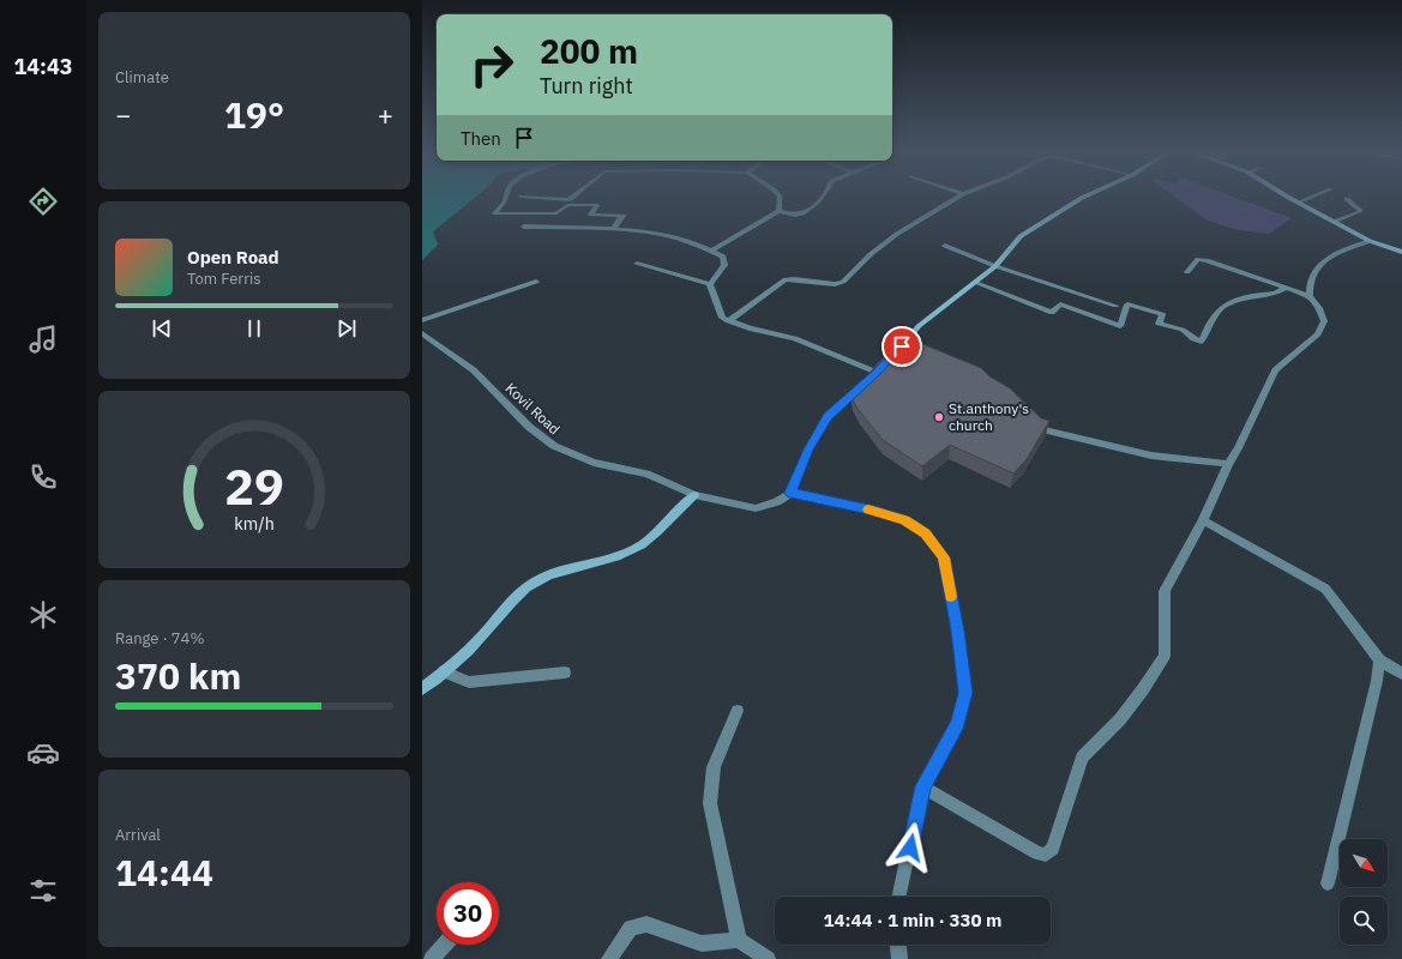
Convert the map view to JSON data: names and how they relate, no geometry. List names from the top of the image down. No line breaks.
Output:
{"streets":{"street":["Kovil Road"]},"places":["St.anthony's church"],"north":"bottom right","page":{"tabs":"14:43","tile":["Climate",["Range · 74%","370 km"],["Arrival","14:44"]],"turn":["200 m","Turn right"],"heat":["−","19°","+"],"then":"Then","song":["Open Road","Tom Ferris"],"limit":"30","trip":"14:44 · 1 min · 330 m","gauge":["29","km/h"]}}
